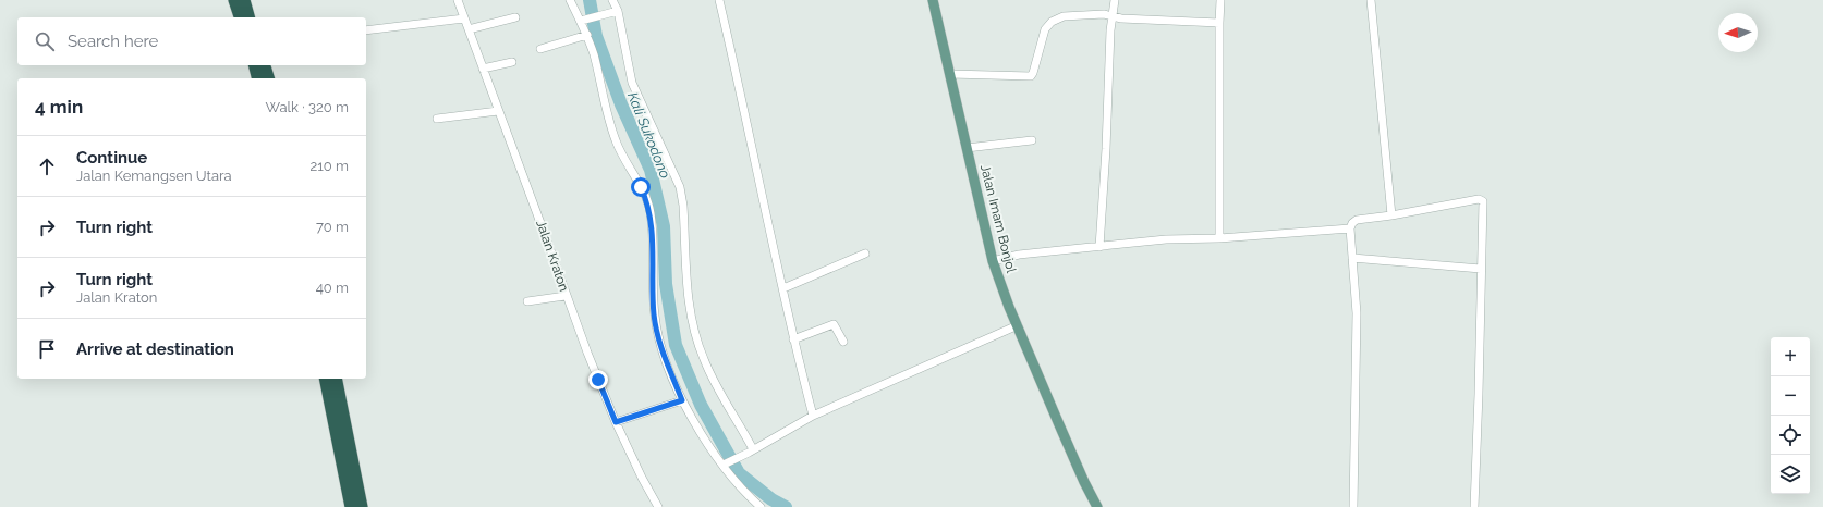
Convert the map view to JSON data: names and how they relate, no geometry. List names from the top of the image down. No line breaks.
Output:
{"streets":{"main road":["Jalan Imam Bonjol"],"street":["Jalan Kraton"]},"water":["Kali Sukodono"],"north":"left","page":{"search":"Search here","heading":["4 min","Walk · 320 m"],"list":[["Continue","Jalan Kemangsen Utara","210 m"],["Turn right","70 m"],["Turn right","Jalan Kraton","40 m"],"Arrive at destination"],"map_buttons":["+","−"]}}
